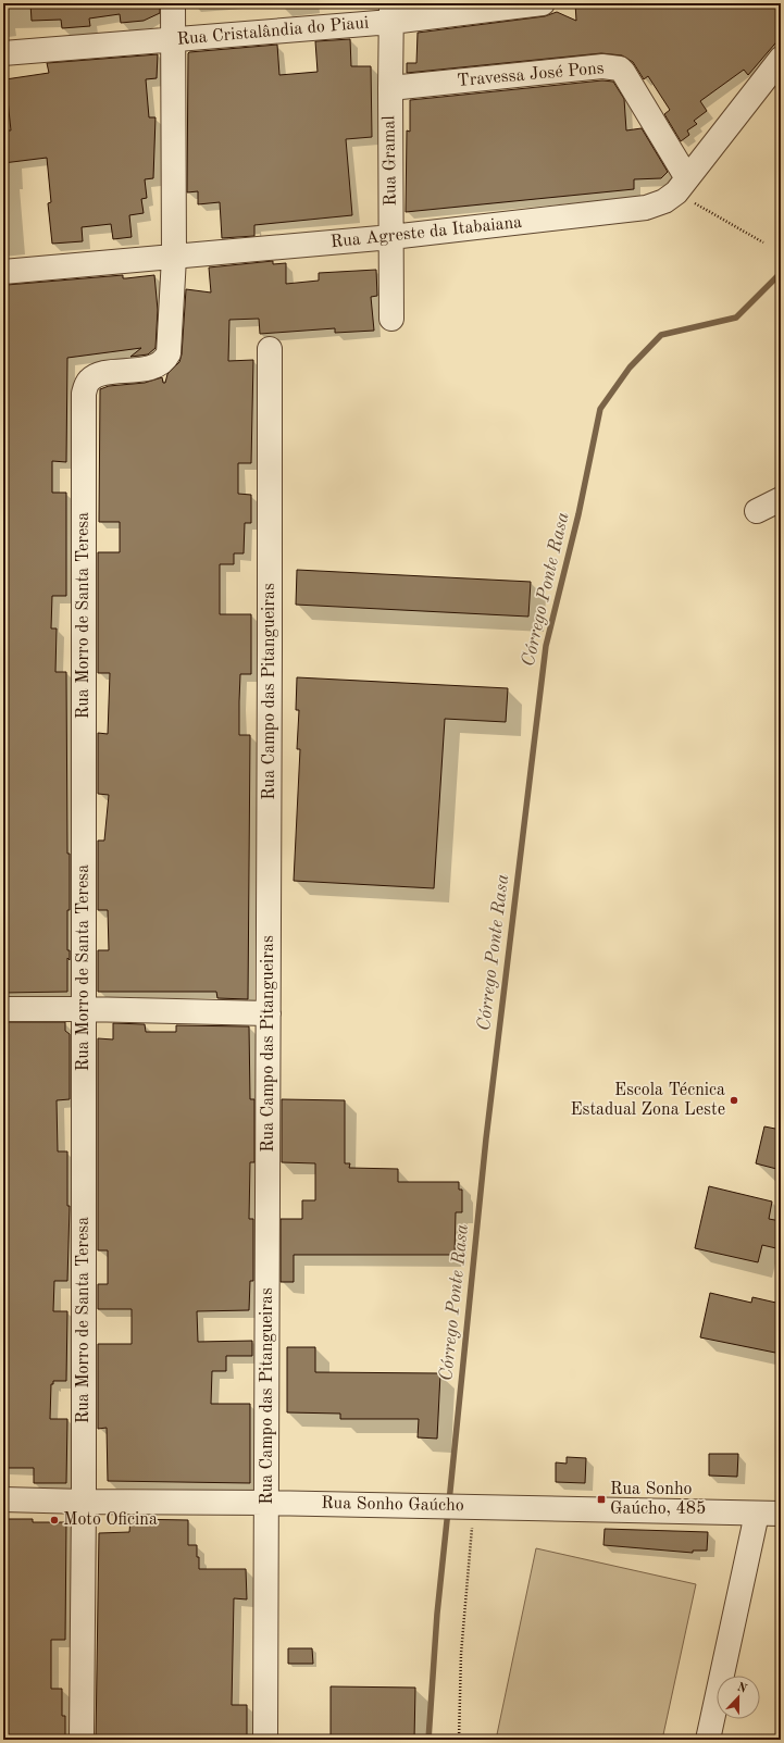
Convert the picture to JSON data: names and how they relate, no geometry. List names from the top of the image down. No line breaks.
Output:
{"streets":{"street":["Rua Cristalândia do Piaui","Travessa José Pons","Rua Gramal","Rua Agreste da Itabaiana","Rua Morro de Santa Teresa","Rua Campo das Pitangueiras","Rua Sonho Gaúcho"]},"crossings":[["Rua Cristalândia do Piaui","Rua Gramal"],["Rua Cristalândia do Piaui","Rua Morro de Santa Teresa"],["Travessa José Pons","Rua Gramal"],["Travessa José Pons","Rua Agreste da Itabaiana"],["Rua Gramal","Rua Agreste da Itabaiana"],["Rua Agreste da Itabaiana","Rua Morro de Santa Teresa"],["Rua Morro de Santa Teresa","Rua Sonho Gaúcho"],["Rua Campo das Pitangueiras","Rua Sonho Gaúcho"]],"water":["Córrego Ponte Rasa"],"places":{"other":["Escola Técnica Estadual Zona Leste","Moto Oficina"],"transit":["Rua Sonho Gaúcho, 485"]},"north":"top"}
